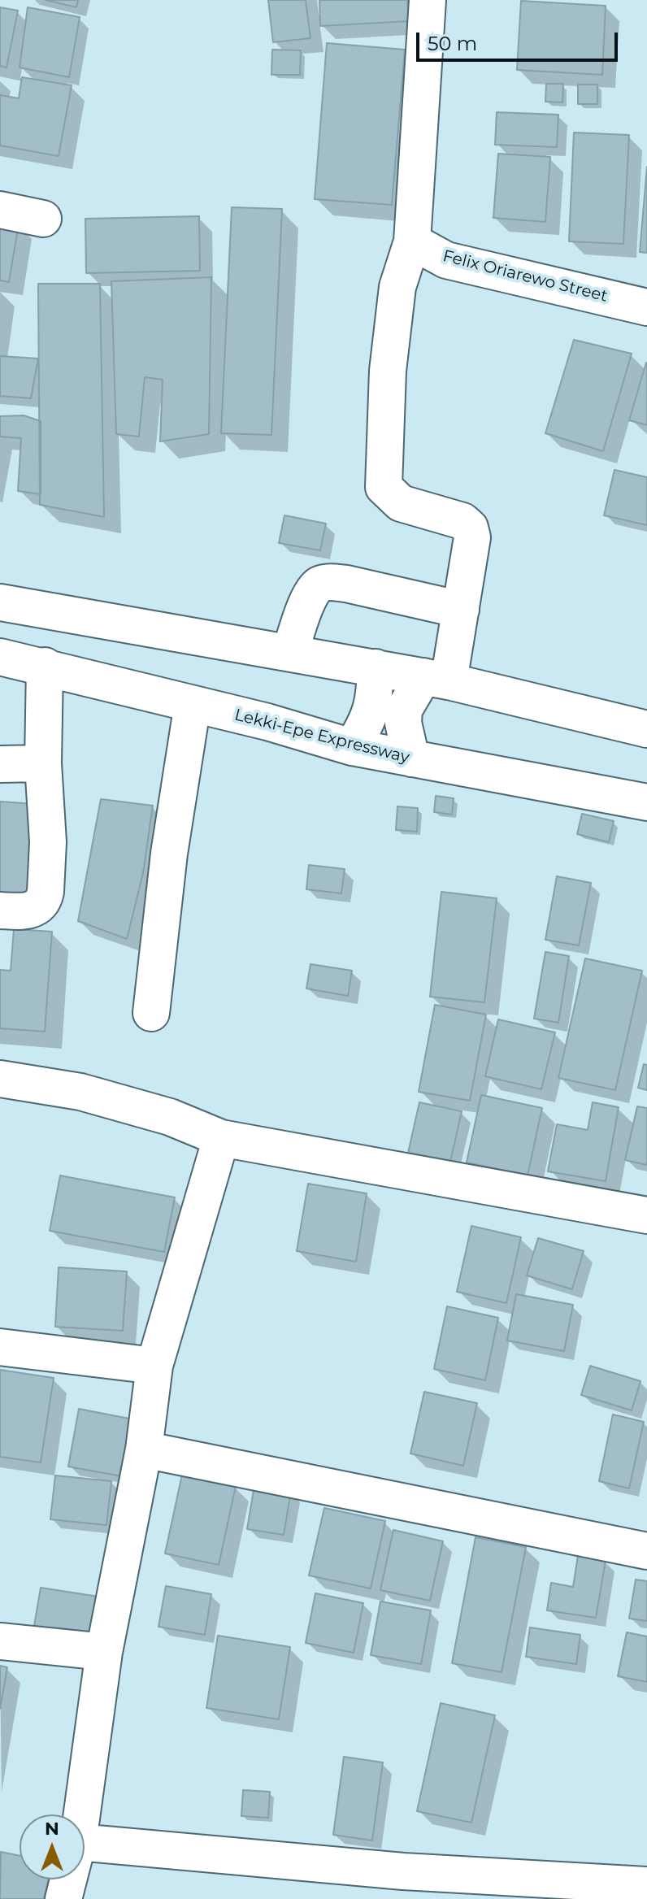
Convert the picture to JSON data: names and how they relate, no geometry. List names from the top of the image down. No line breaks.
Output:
{"streets":{"main road":["Felix Oriarewo Street","Lekki-Epe Expressway"]},"scale_bar":"50 m","north":"top"}
